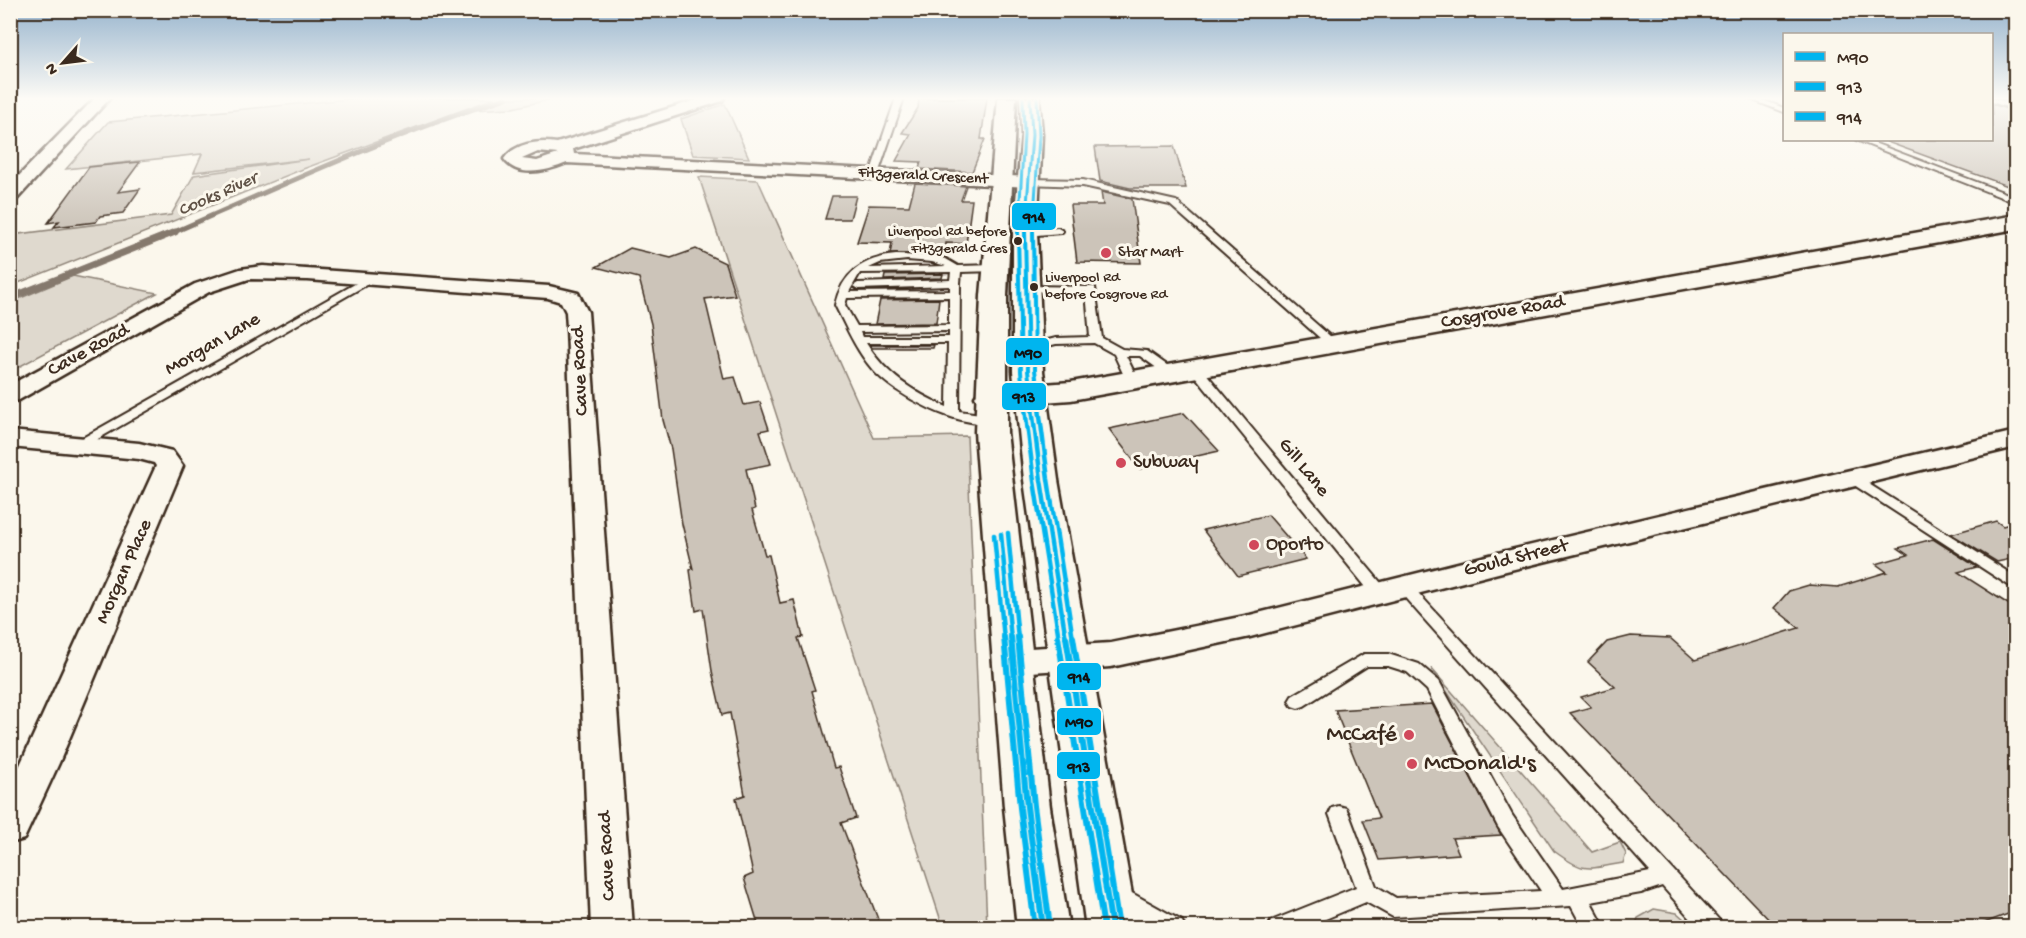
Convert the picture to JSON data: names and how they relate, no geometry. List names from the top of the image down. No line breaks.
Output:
{"streets":{"main road":["Cosgrove Road"],"street":["Fitzgerald Crescent","Cave Road","Gould Street","Morgan Place"],"lane":["Morgan Lane","Gill Lane"]},"crossings":[["Cosgrove Road","Gill Lane"],["Morgan Lane","Cave Road"],["Morgan Lane","Morgan Place"],["Gill Lane","Gould Street"]],"water":["Cooks River"],"places":["Liverpool Rd before Fitzgerald Cres","Star Mart","Liverpool Rd before Cosgrove Rd","Subway","Oporto","McCafé","McDonald's"],"lines":["transit line M90","transit line 913","transit line 914"],"legend":["M90","913","914"],"north":"bottom left"}
